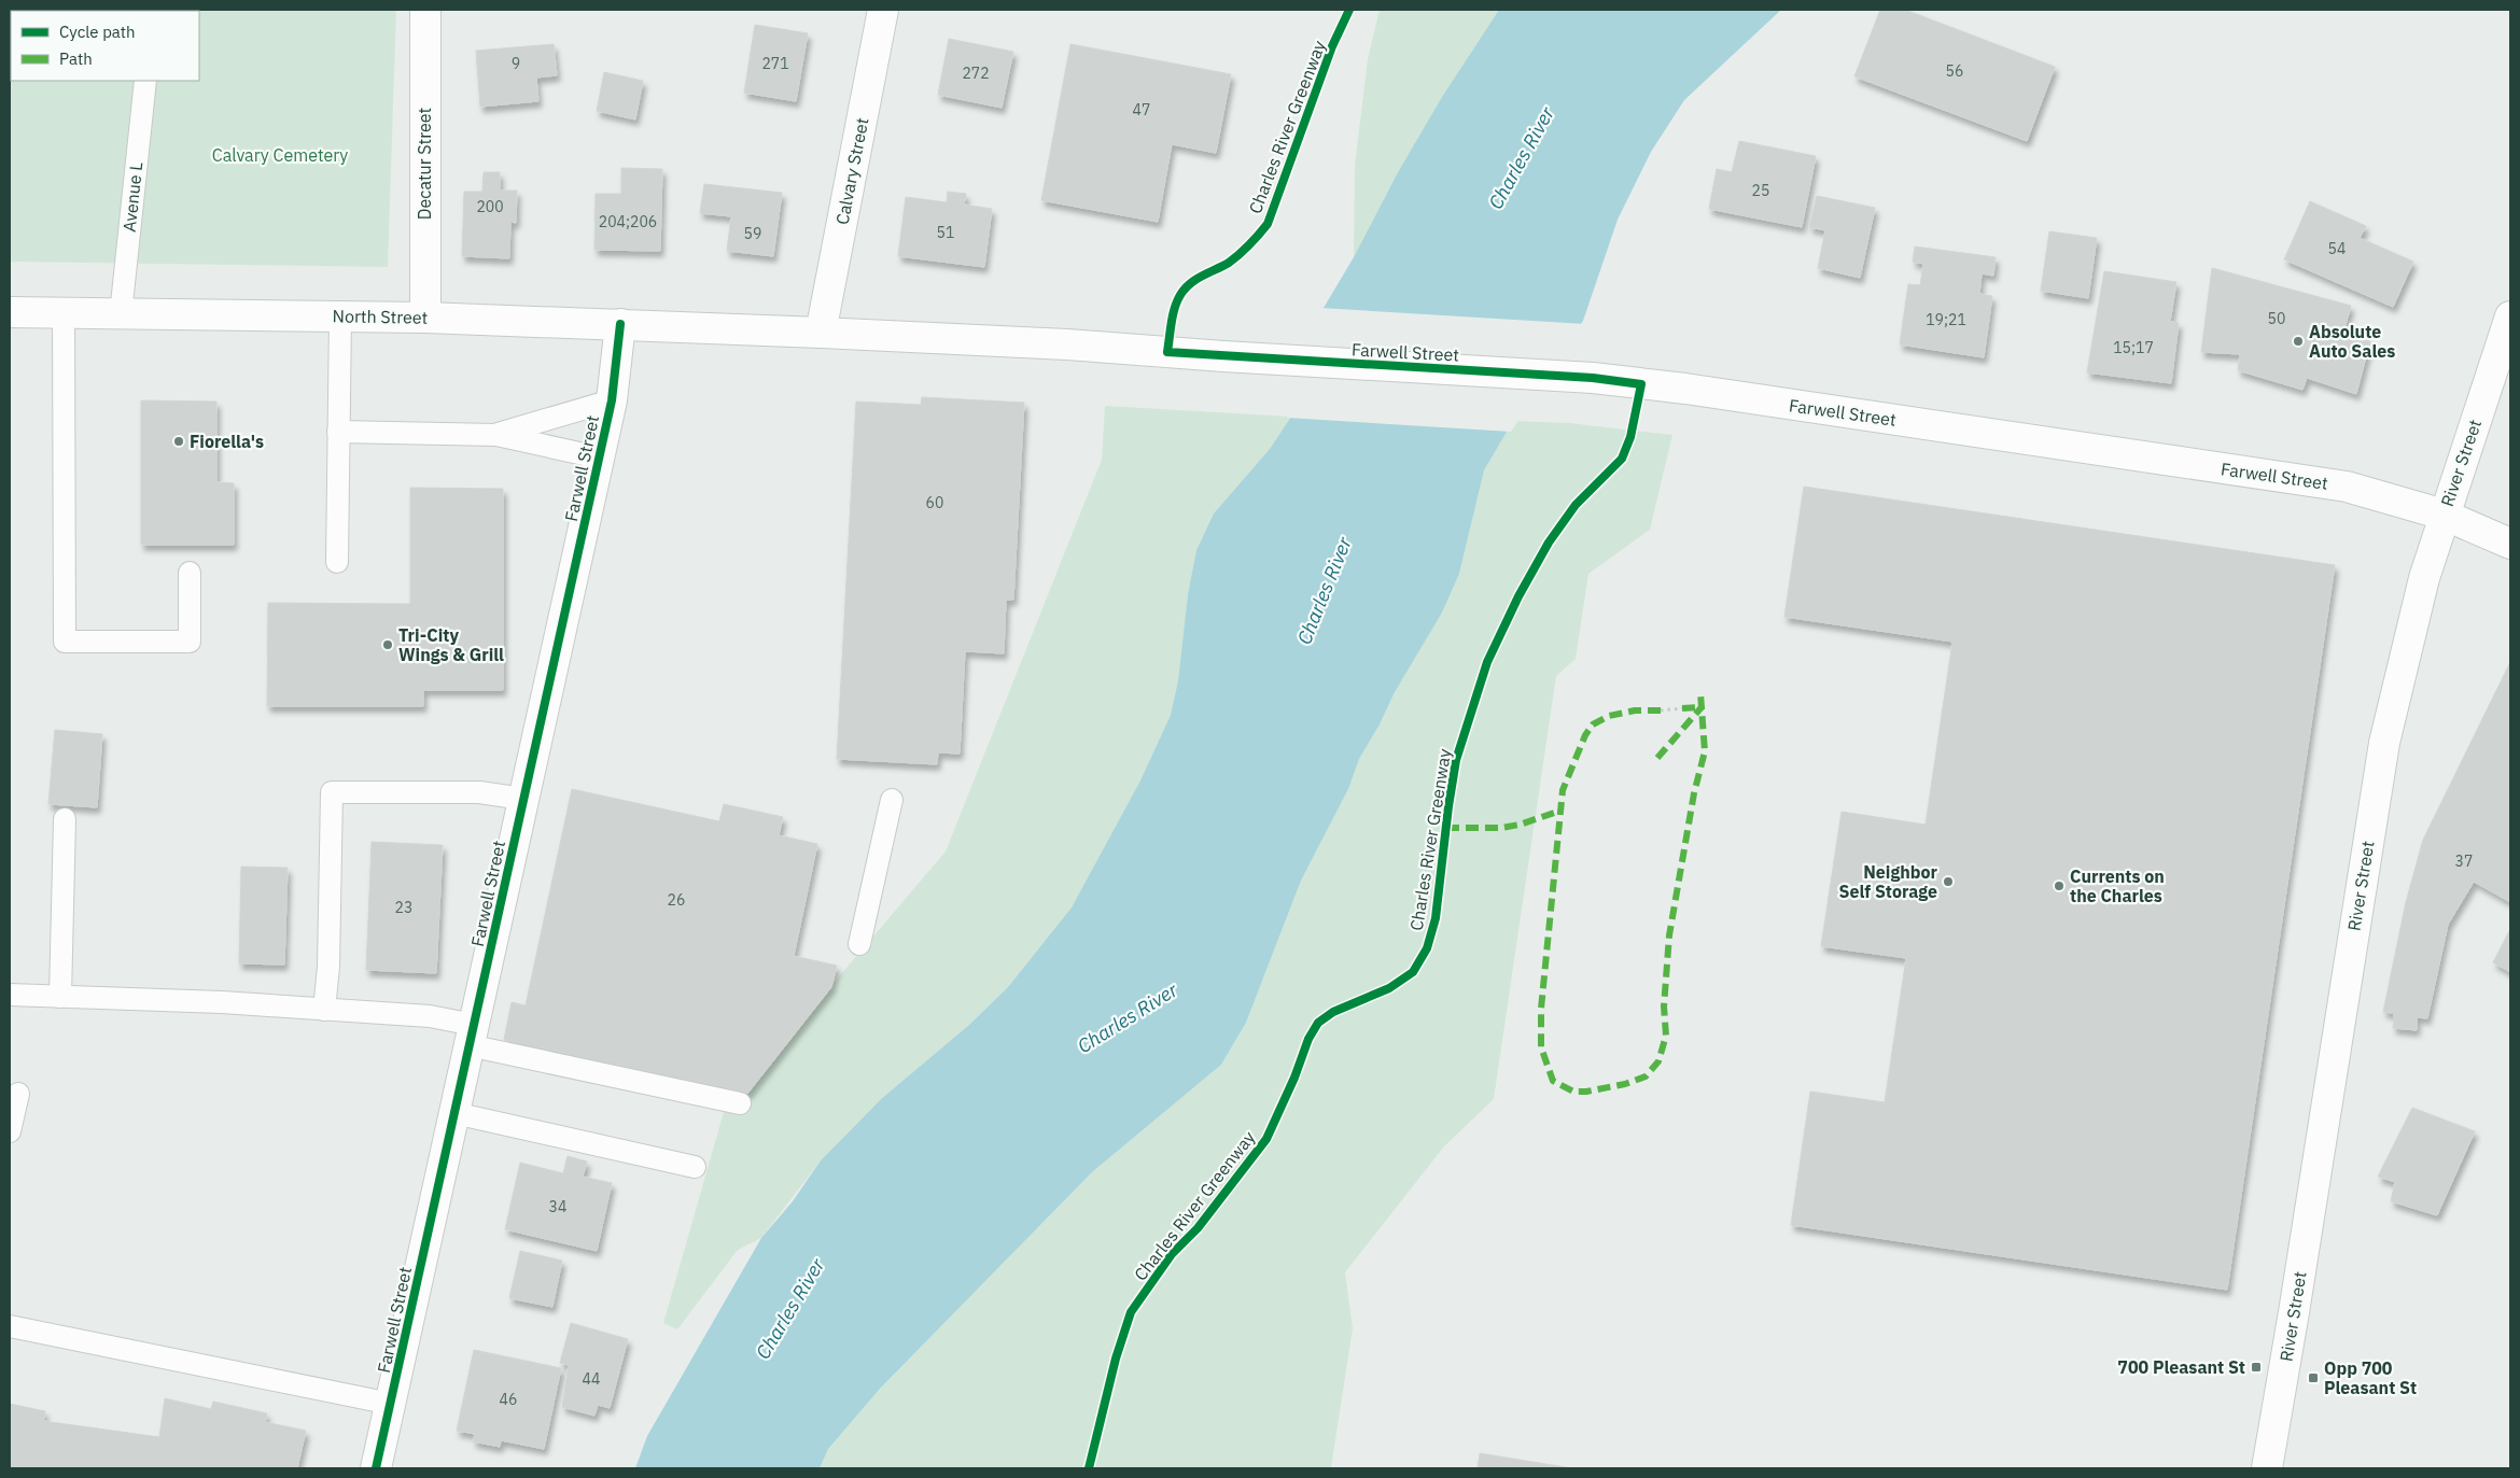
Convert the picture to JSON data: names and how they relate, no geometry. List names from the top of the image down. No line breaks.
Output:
{"streets":{"street":["Decatur Street","Calvary Street","North Street","Farwell Street","River Street"],"lane":["Avenue L"],"cycle path":["Charles River Greenway"]},"crossings":[["Decatur Street","North Street"],["Calvary Street","Farwell Street"],["Avenue L","North Street"],["North Street","Farwell Street"],["Farwell Street","River Street"]],"water":["Charles River"],"parks":["Calvary Cemetery"],"places":{"other":["Absolute Auto Sales","Fiorella's","Tri-City Wings & Grill","Neighbor Self Storage","Currents on the Charles"],"transit":["700 Pleasant St","Opp 700 Pleasant St"]},"house_numbers":["9","271","56","272","47","25","200","204;206","51","59","54","50","19;21","15;17","60","37","26","23","34","44","46"],"legend":["Cycle path","Path"]}
